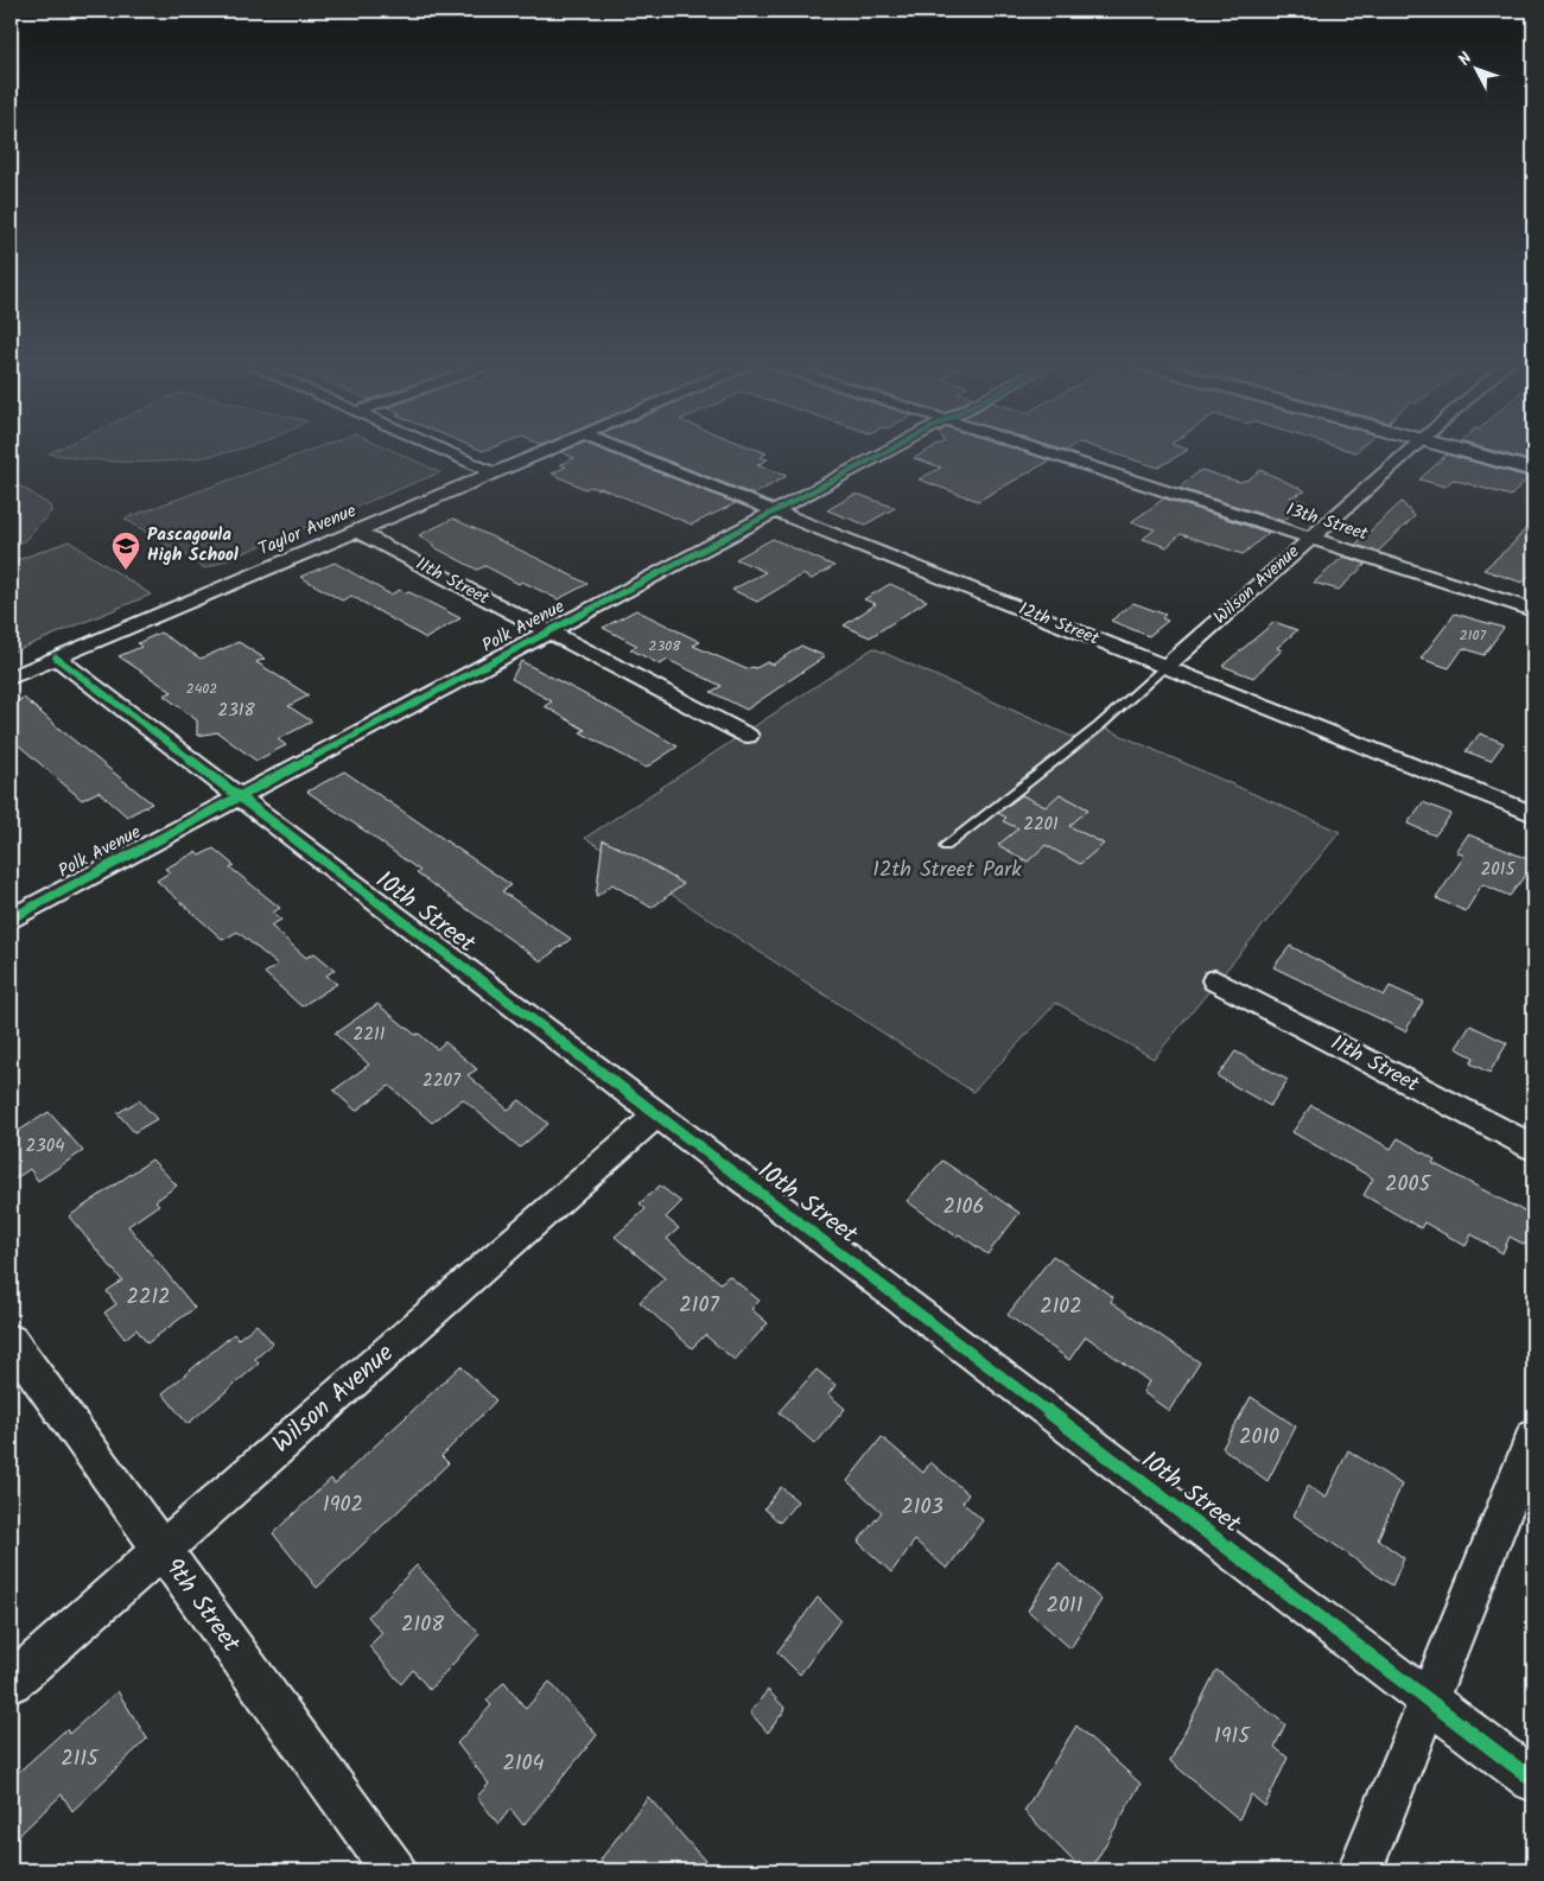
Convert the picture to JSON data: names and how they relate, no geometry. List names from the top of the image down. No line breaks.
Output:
{"streets":{"street":["13th Street","Taylor Avenue","11th Street","Wilson Avenue","12th Street","Polk Avenue","10th Street","9th Street"]},"crossings":[["13th Street","Wilson Avenue"],["Taylor Avenue","11th Street"],["Taylor Avenue","10th Street"],["11th Street","Polk Avenue"],["Wilson Avenue","12th Street"],["Wilson Avenue","10th Street"],["Wilson Avenue","9th Street"],["12th Street","Polk Avenue"],["Polk Avenue","10th Street"]],"parks":["12th Street Park"],"places":{"school or university":["Pascagoula High School"]},"house_numbers":["2107","2308","2402","2318","2201","2015","2211","2207","2304","2005","2106","2212","2107","2102","2010","1902","2103","2011","2108","1915","2115","2104"],"north":"top left"}
